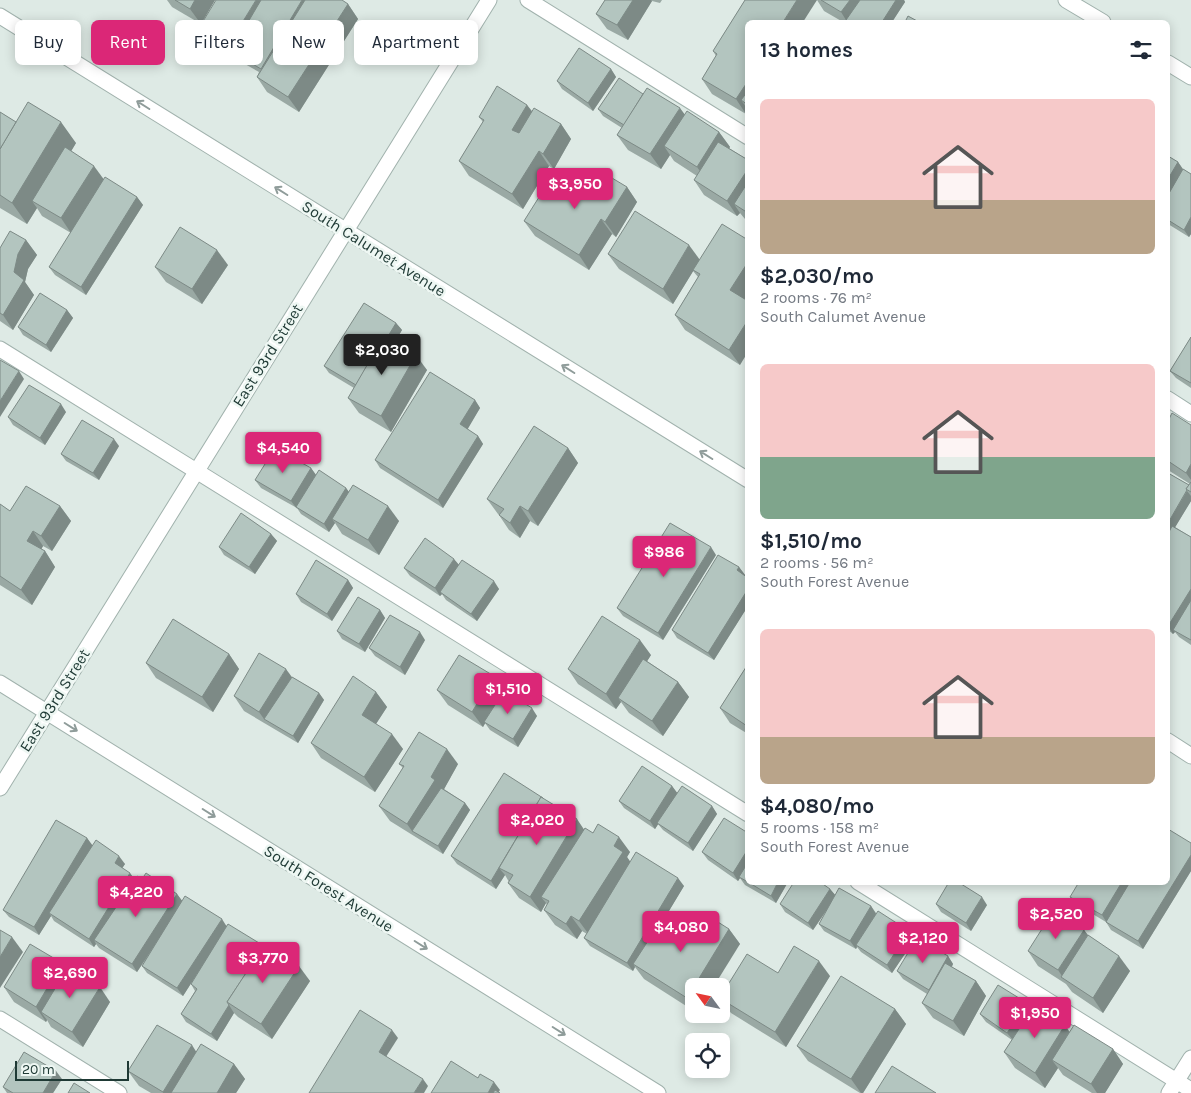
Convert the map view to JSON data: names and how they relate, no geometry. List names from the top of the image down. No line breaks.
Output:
{"streets":{"street":["South Calumet Avenue","East 93rd Street","South Forest Avenue"]},"crossings":[["South Calumet Avenue","East 93rd Street"],["East 93rd Street","South Forest Avenue"]],"one_way":["South Calumet Avenue","South Forest Avenue"],"scale_bar":"20 m","north":"top left","page":{"chip":["Buy","Rent","Filters","New","Apartment"],"heading":"13 homes","list":[{"name":"$2,030/mo","note":"2 rooms · 76 m² · South Calumet Avenue"},{"name":"$1,510/mo","note":"2 rooms · 56 m² · South Forest Avenue"},{"name":"$4,080/mo","note":"5 rooms · 158 m² · South Forest Avenue"}],"price":["$3,950","$2,030","$4,540","$986","$1,510","$2,020","$4,220","$2,520","$4,080","$2,120","$3,770","$2,690","$1,950"],"scale":"20 m"}}
